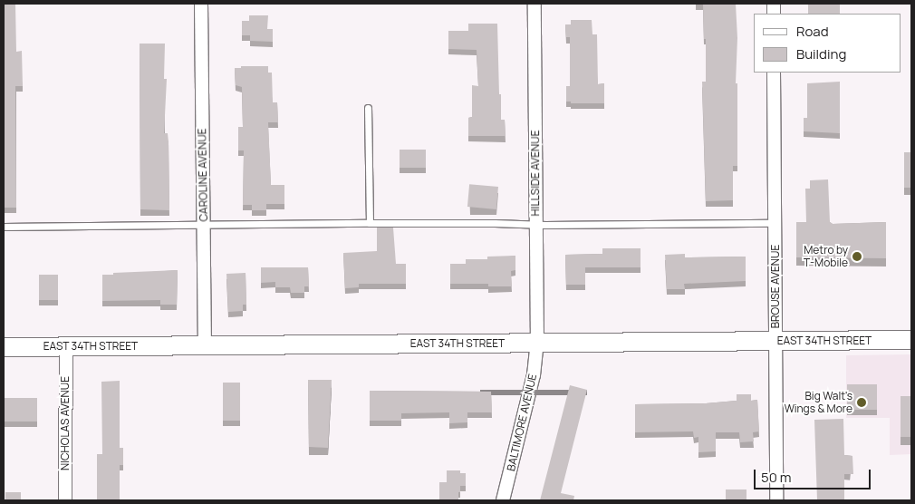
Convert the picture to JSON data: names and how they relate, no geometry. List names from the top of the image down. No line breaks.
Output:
{"streets":{"main road":["EAST 34TH STREET"],"street":["HILLSIDE AVENUE","CAROLINE AVENUE","BROUSE AVENUE","BALTIMORE AVENUE","NICHOLAS AVENUE"]},"crossings":[["HILLSIDE AVENUE","EAST 34TH STREET"],["HILLSIDE AVENUE","BALTIMORE AVENUE"],["CAROLINE AVENUE","EAST 34TH STREET"],["BROUSE AVENUE","EAST 34TH STREET"],["EAST 34TH STREET","BALTIMORE AVENUE"],["EAST 34TH STREET","NICHOLAS AVENUE"]],"places":["Metro by T-Mobile","Big Walt's Wings & More"],"legend":["Road","Building"],"scale_bar":"50 m"}
